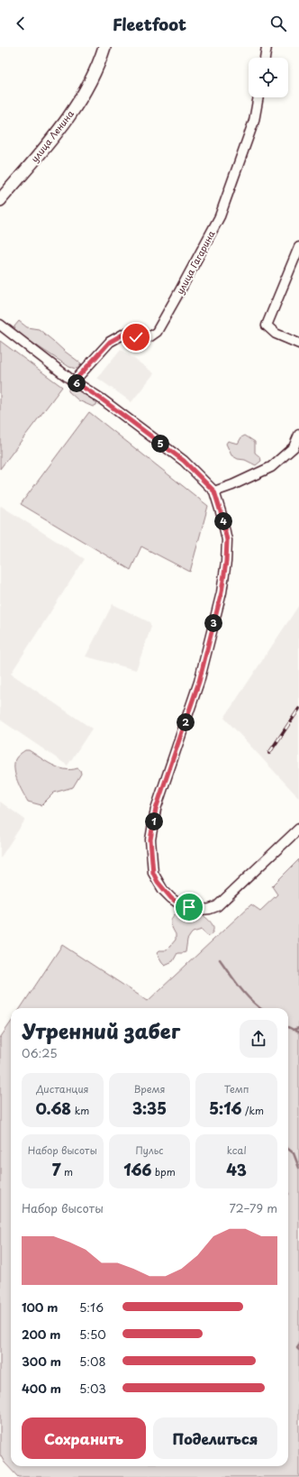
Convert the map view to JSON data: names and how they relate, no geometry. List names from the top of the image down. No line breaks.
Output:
{"streets":{"main road":["улица Ленина"],"street":["улица Гагарина"]},"page":{"header":"Fleetfoot","pins":["6","5","4","3","2","1"],"heading":["Утренний забег","06:25"],"stats":[["Дистанция","0.68 km"],["Время","3:35"],["Темп","5:16 /km"],["Набор высоты","7 m"],["Пульс","166 bpm"],["kcal","43"]],"chart":["Набор высоты","72–79 m"],"list":[{"name":"100 m","note":"5:16"},{"name":"200 m","note":"5:50"},{"name":"300 m","note":"5:08"},{"name":"400 m","note":"5:03"}],"buttons":["Сохранить","Поделиться"]}}
